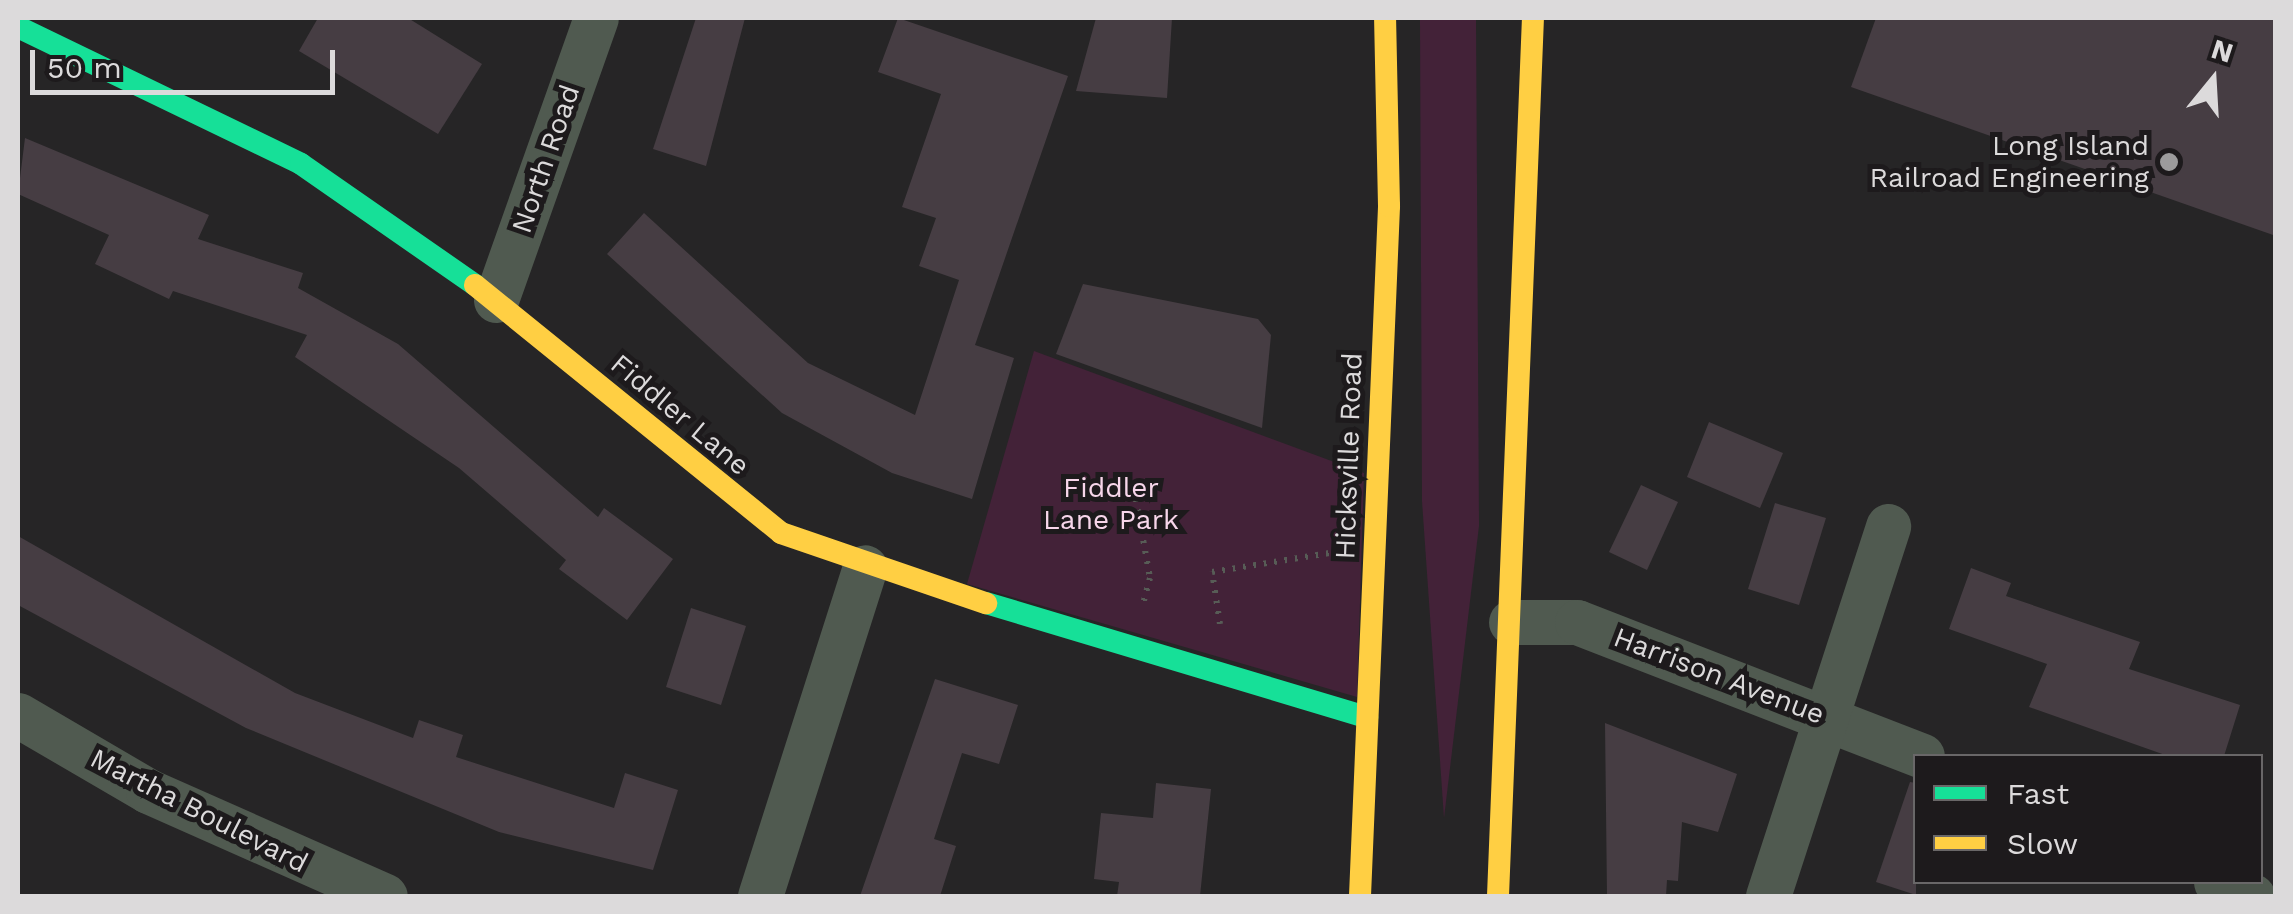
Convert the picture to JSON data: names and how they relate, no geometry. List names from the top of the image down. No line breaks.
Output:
{"streets":{"main road":["Fiddler Lane","Hicksville Road"],"street":["North Road","Harrison Avenue","Martha Boulevard"]},"crossings":[["North Road","Fiddler Lane"],["Fiddler Lane","Hicksville Road"]],"parks":["Fiddler Lane Park"],"places":["Long Island Railroad Engineering"],"legend":["Fast","Slow"],"scale_bar":"50 m","north":"top"}
